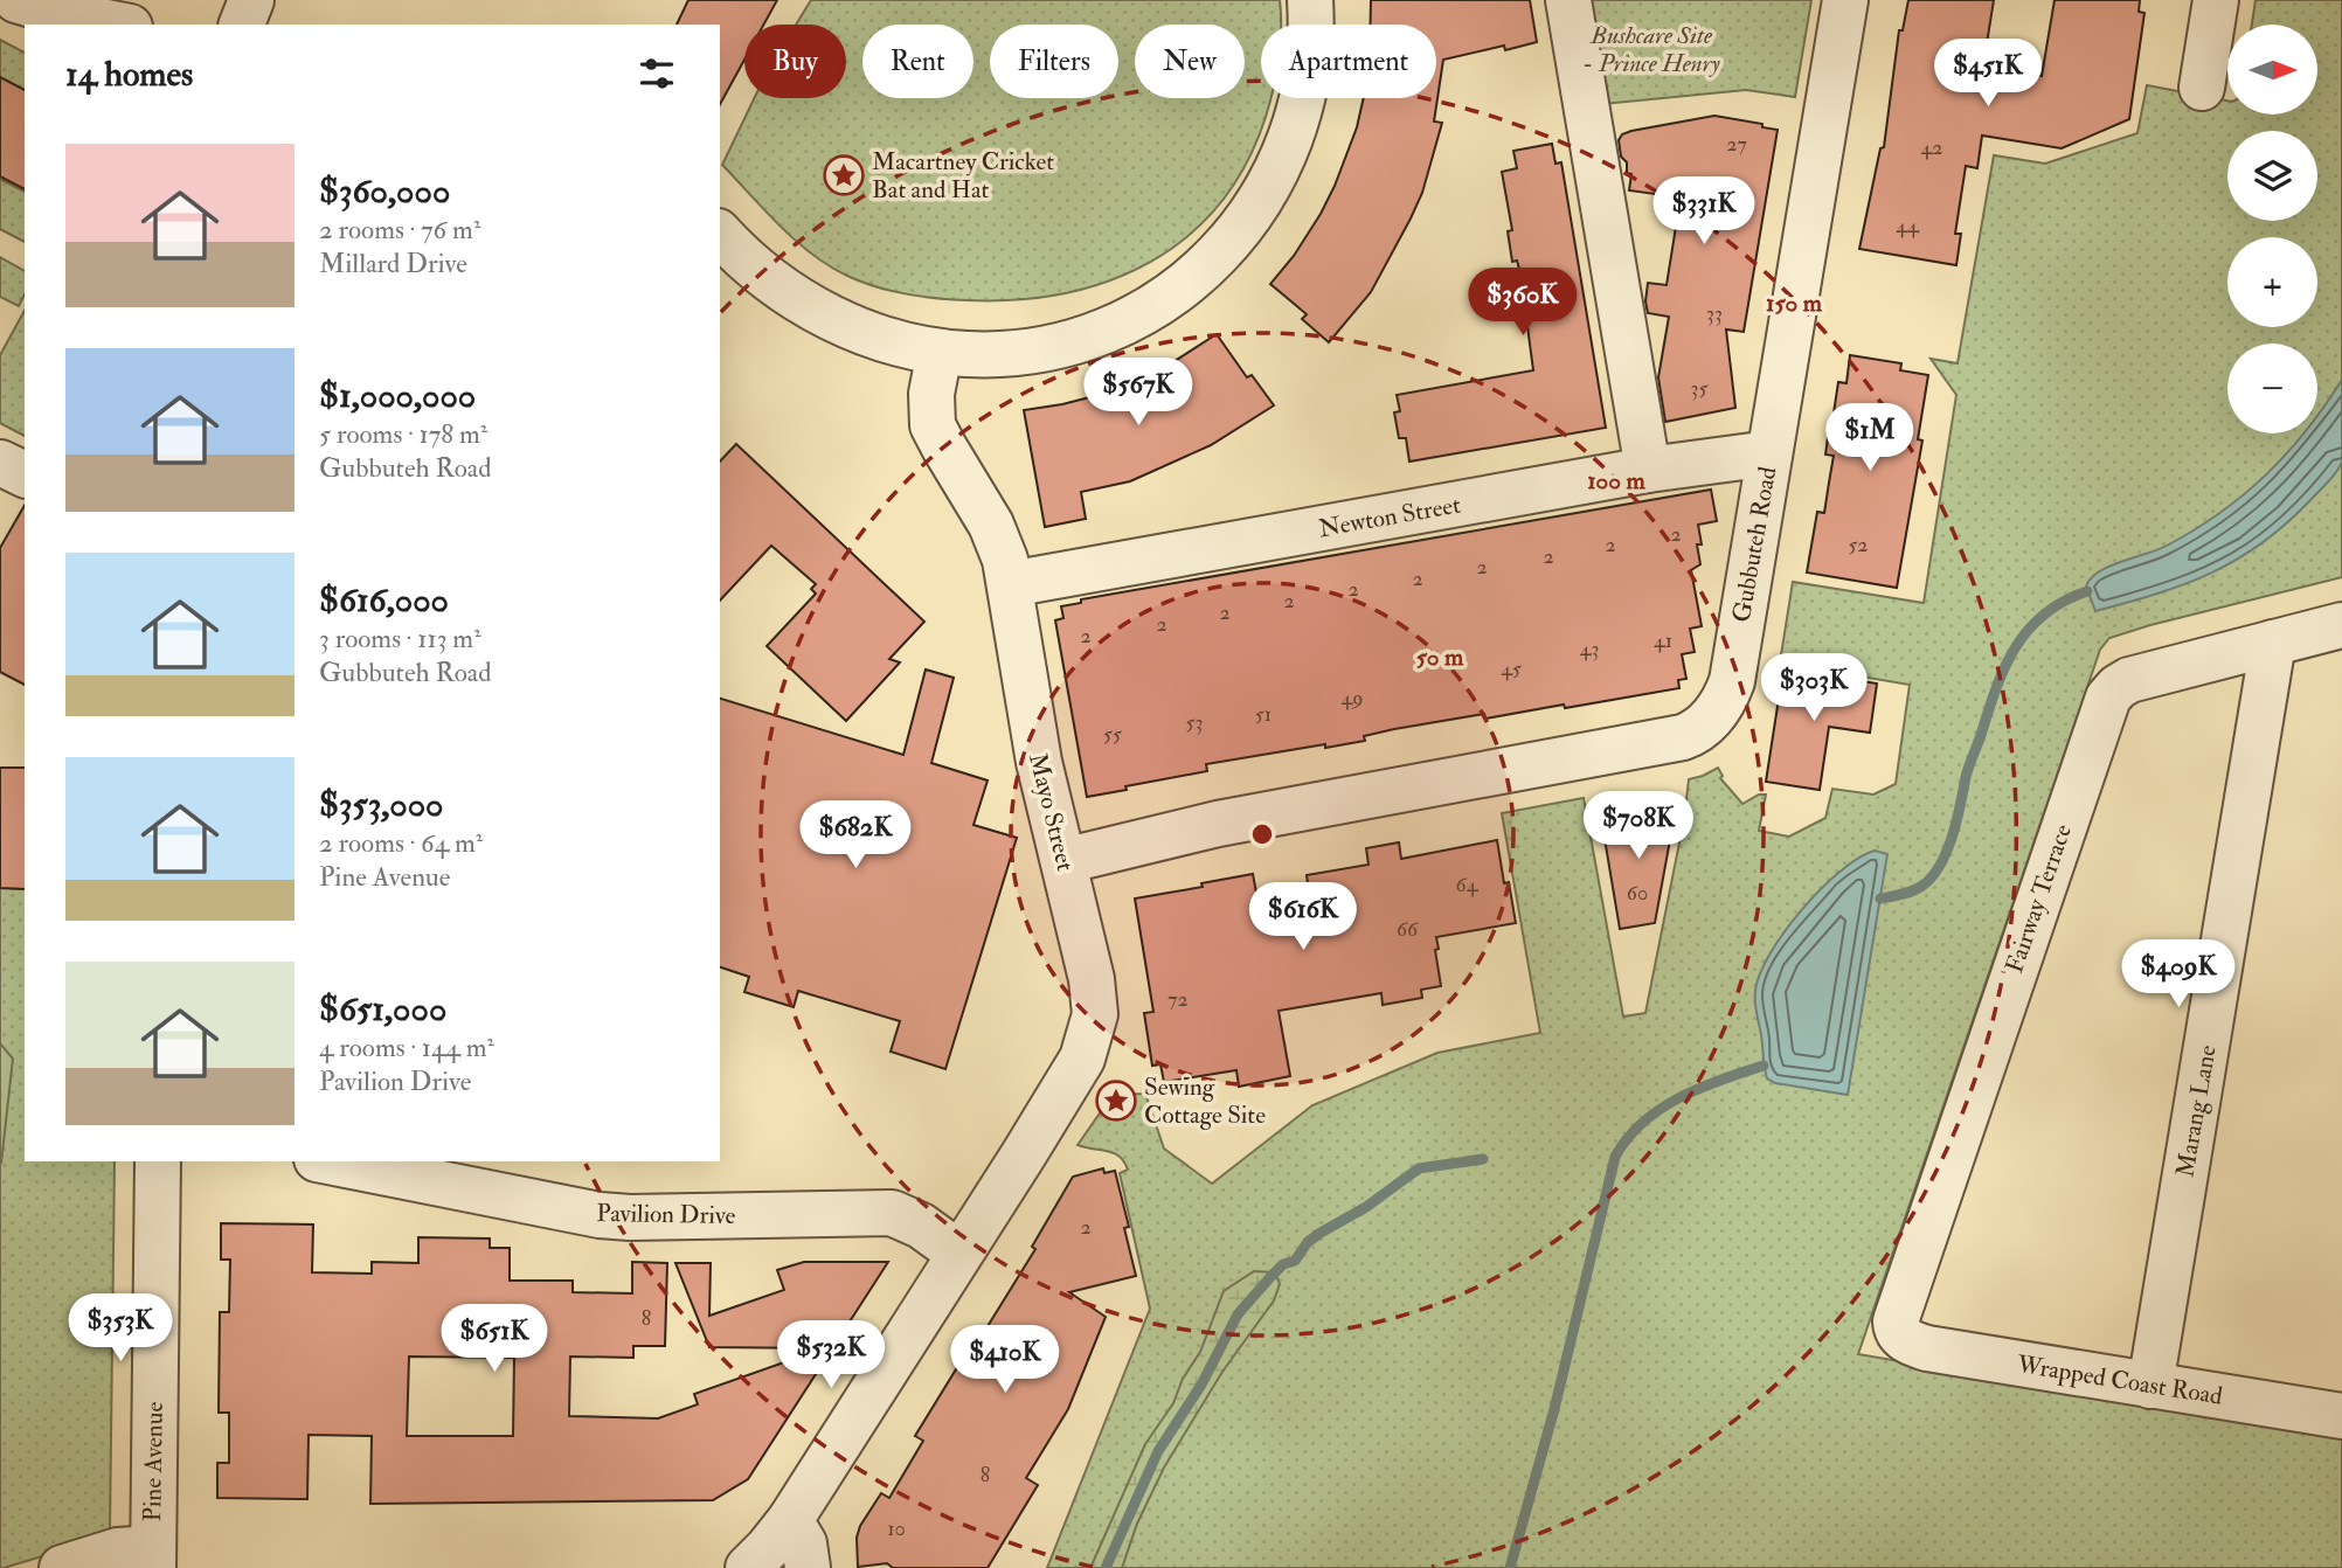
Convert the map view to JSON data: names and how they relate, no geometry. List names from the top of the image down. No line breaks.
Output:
{"streets":{"street":["Newton Street","Gubbuteh Road","Mayo Street","Fairway Terrace","Marang Lane","Pavilion Drive","Wrapped Coast Road","Pine Avenue"]},"crossings":[["Newton Street","Gubbuteh Road"],["Newton Street","Mayo Street"],["Gubbuteh Road","Mayo Street"],["Mayo Street","Pavilion Drive"],["Fairway Terrace","Marang Lane"],["Fairway Terrace","Wrapped Coast Road"],["Marang Lane","Wrapped Coast Road"]],"parks":["Bushcare Site - Prince Henry"],"places":{"place":["Macartney Cricket Bat and Hat","Sewing Cottage Site"]},"house_numbers":["27","42","44","33","35","2","2","52","2","2","2","2","2","2","2","2","41","43","45","49","51","53","55","64","60","66","72","2","8","8","10"],"north":"right","page":{"map_buttons":["+","−"],"chip":["Buy","Rent","Filters","New","Apartment"],"heading":"14 homes","price":["$451K","$331K","$360K","$567K","$1M","$303K","$708K","$682K","$616K","$409K","$353K","$651K","$532K","$410K"],"list":[{"name":"$360,000","note":"2 rooms · 76 m² · Millard Drive"},{"name":"$1,000,000","note":"5 rooms · 178 m² · Gubbuteh Road"},{"name":"$616,000","note":"3 rooms · 113 m² · Gubbuteh Road"},{"name":"$353,000","note":"2 rooms · 64 m² · Pine Avenue"},{"name":"$651,000","note":"4 rooms · 144 m² · Pavilion Drive"}]},"rings":["150 m","100 m","50 m"]}
